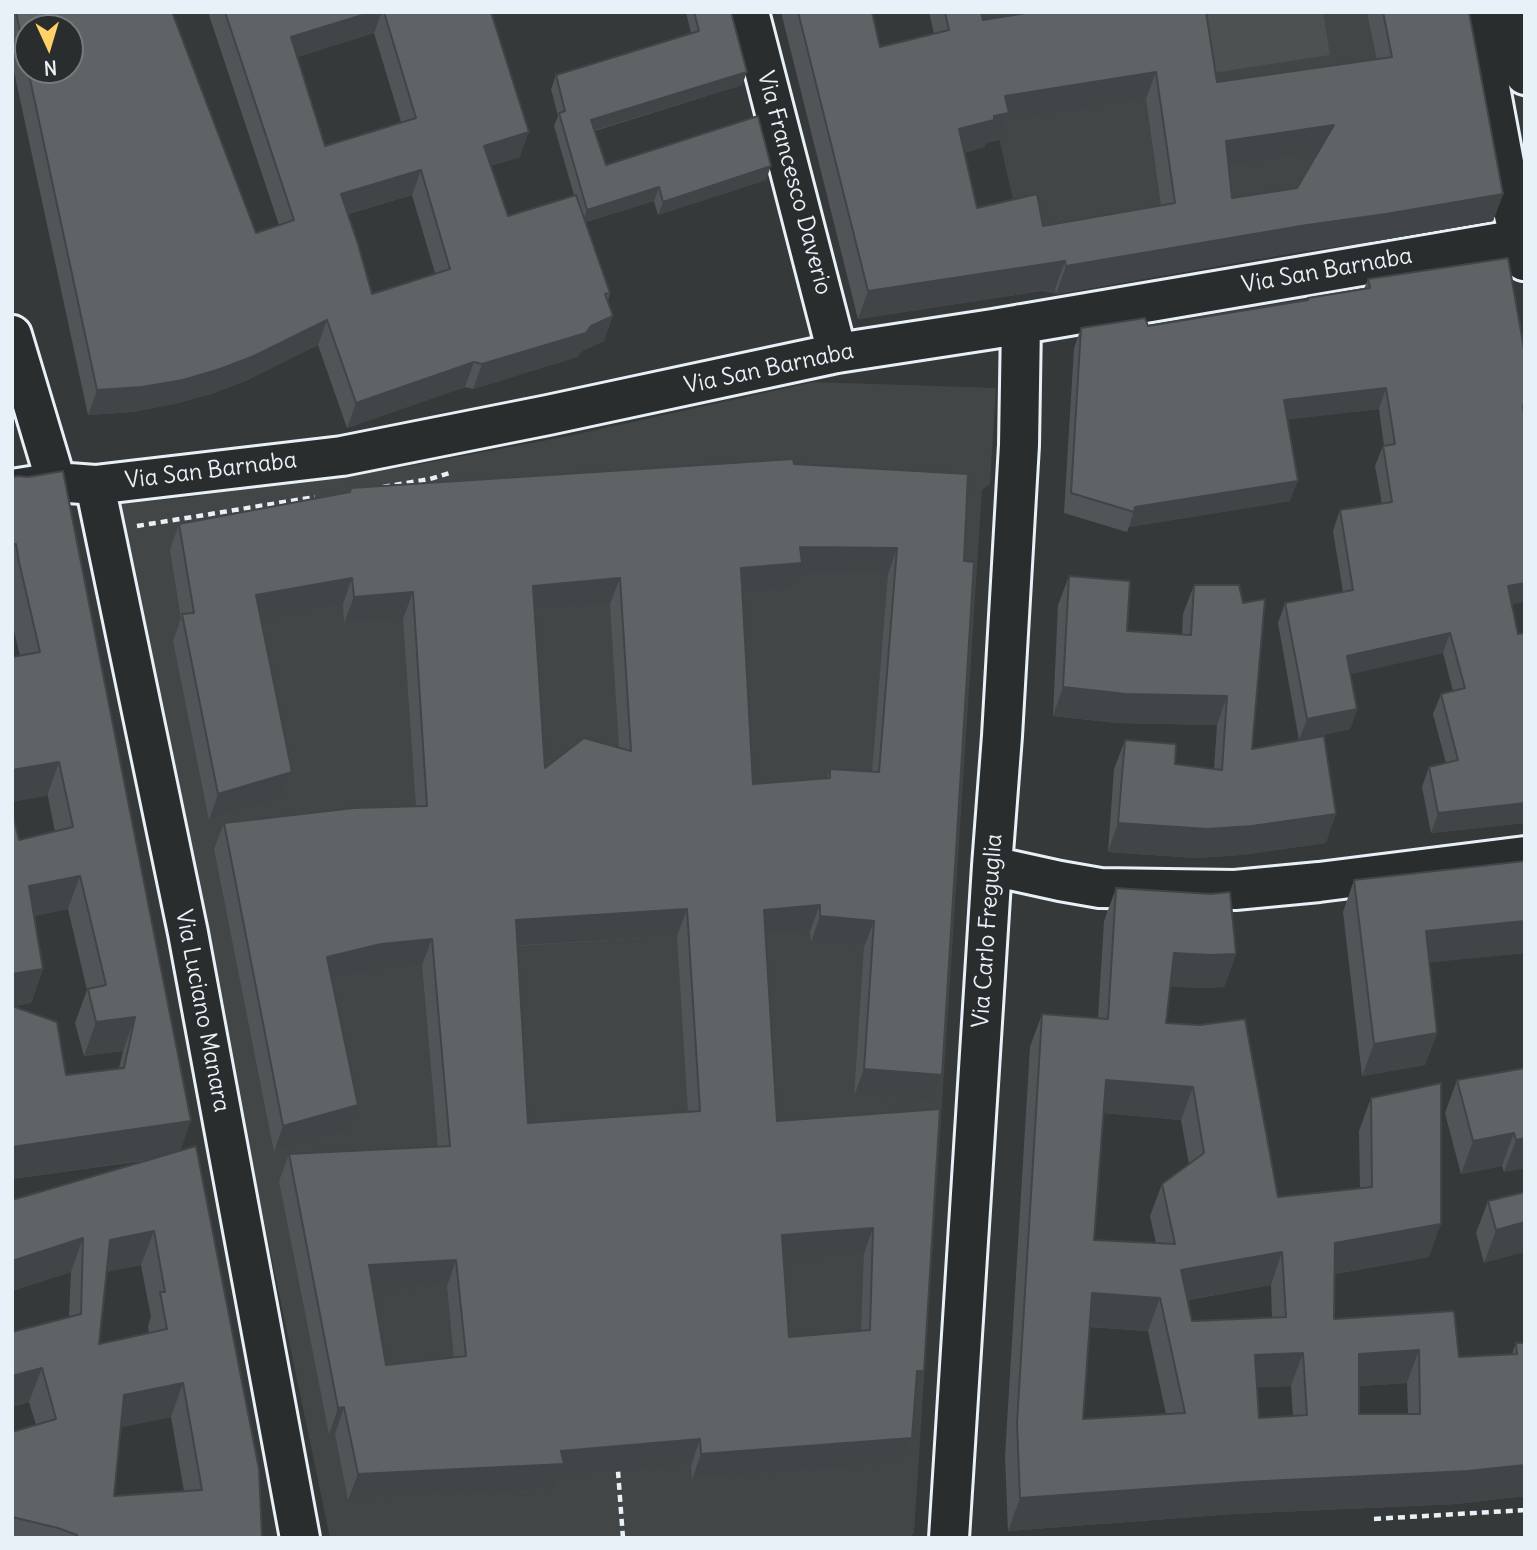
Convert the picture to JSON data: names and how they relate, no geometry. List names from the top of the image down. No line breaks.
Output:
{"streets":{"street":["Via Francesco Daverio","Via San Barnaba","Via Carlo Freguglia","Via Luciano Manara"]},"crossings":[["Via Francesco Daverio","Via San Barnaba"],["Via San Barnaba","Via Carlo Freguglia"],["Via San Barnaba","Via Luciano Manara"]],"north":"bottom"}
